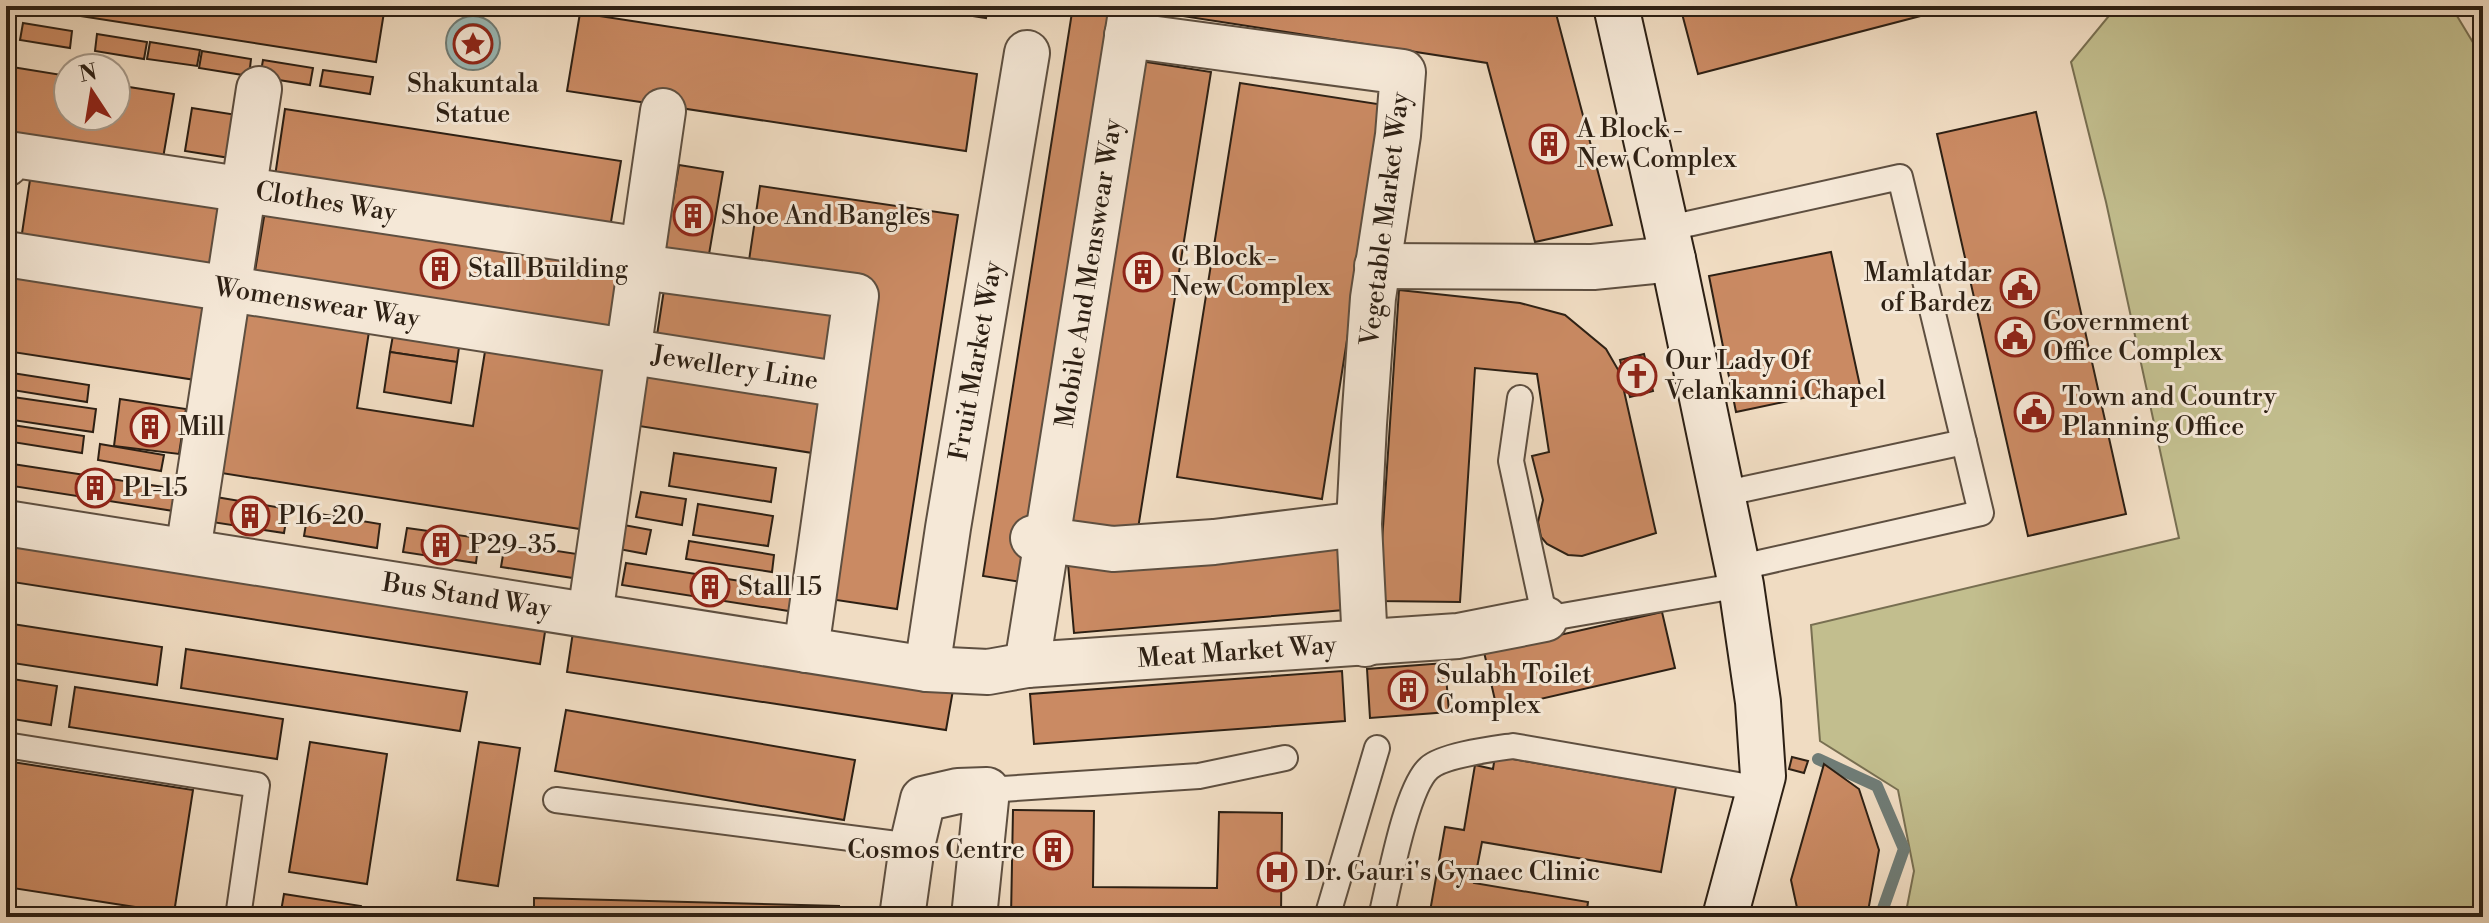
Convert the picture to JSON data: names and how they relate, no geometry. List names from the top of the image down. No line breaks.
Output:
{"streets":{"street":["Clothes Way","Vegetable Market Way","Mobile And Menswear Way","Womenswear Way","Fruit Market Way","Jewellery Line","Bus Stand Way","Meat Market Way"]},"crossings":[["Clothes Way","Jewellery Line"],["Vegetable Market Way","Mobile And Menswear Way"],["Vegetable Market Way","Meat Market Way"],["Mobile And Menswear Way","Meat Market Way"],["Womenswear Way","Jewellery Line"],["Fruit Market Way","Bus Stand Way"],["Fruit Market Way","Meat Market Way"],["Bus Stand Way","Meat Market Way"]],"places":{"place":["Shakuntala Statue"],"building":["A Block - New Complex","Shoe And Bangles","Stall Building","C Block - New Complex","Mill","P1-15","P16-20","P29-35","Stall 15","Sulabh Toilet Complex","Cosmos Centre"],"public building":["Mamlatdar of Bardez","Government Office Complex","Town and Country Planning Office"],"church":["Our Lady Of Velankanni Chapel"],"hospital":["Dr. Gauri's Gynaec Clinic"]},"north":"top"}
